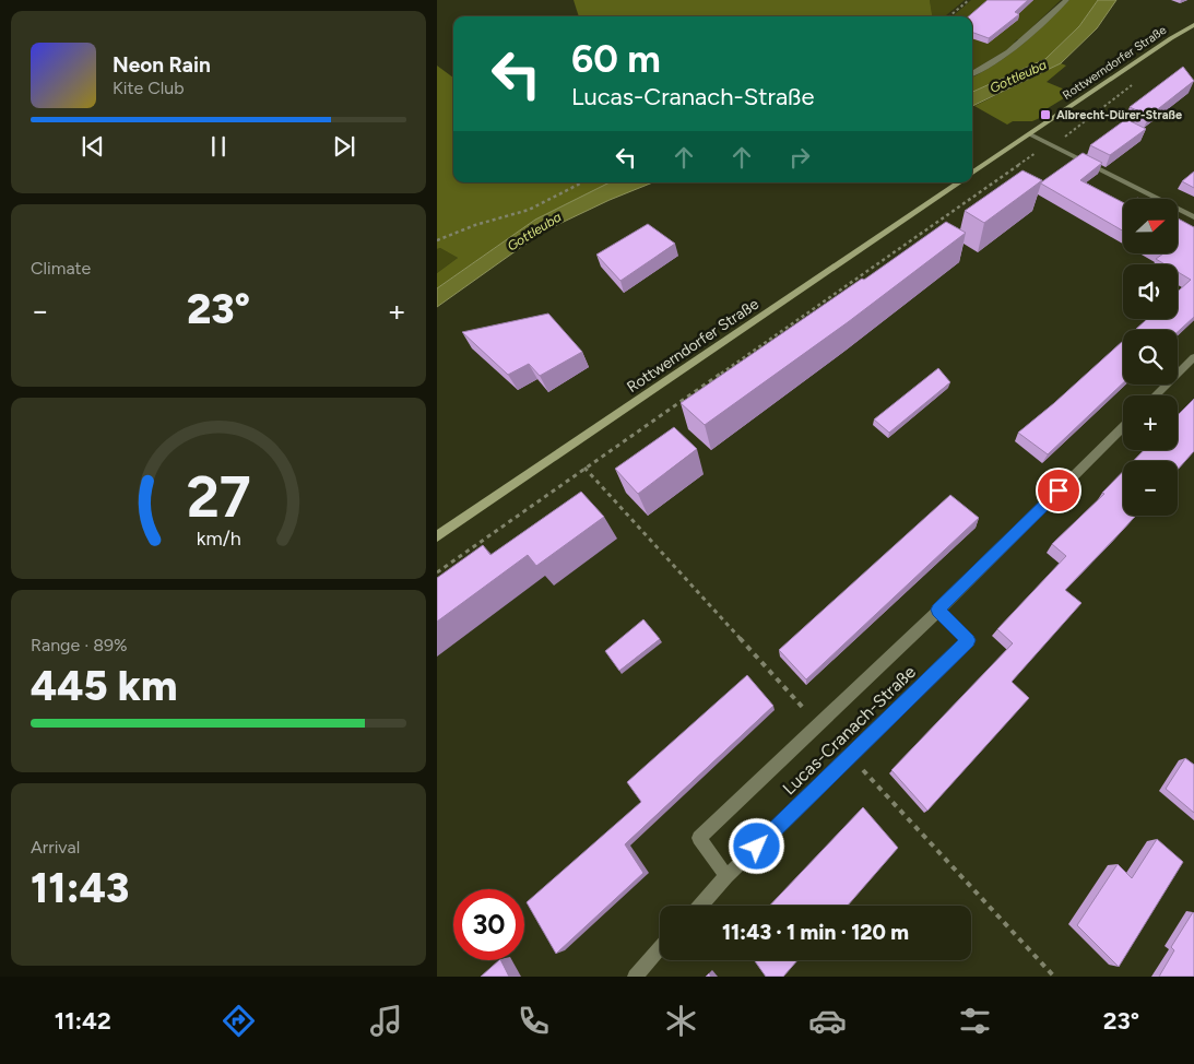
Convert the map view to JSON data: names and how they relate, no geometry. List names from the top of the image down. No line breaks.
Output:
{"streets":{"main road":["Rottwerndorfer Straße"],"street":["Lucas-Cranach-Straße"]},"water":["Gottleuba"],"places":{"transit":["Albrecht-Dürer-Straße"]},"north":"right","page":{"turn":["60 m","Lucas-Cranach-Straße"],"song":["Neon Rain","Kite Club"],"map_buttons":["+","−"],"tile":["Climate",["Range · 89%","445 km"],["Arrival","11:43"]],"heat":["−","23°","+"],"limit":"30","trip":"11:43 · 1 min · 120 m","tabs":["11:42","23°"],"gauge":["27","km/h"]}}
